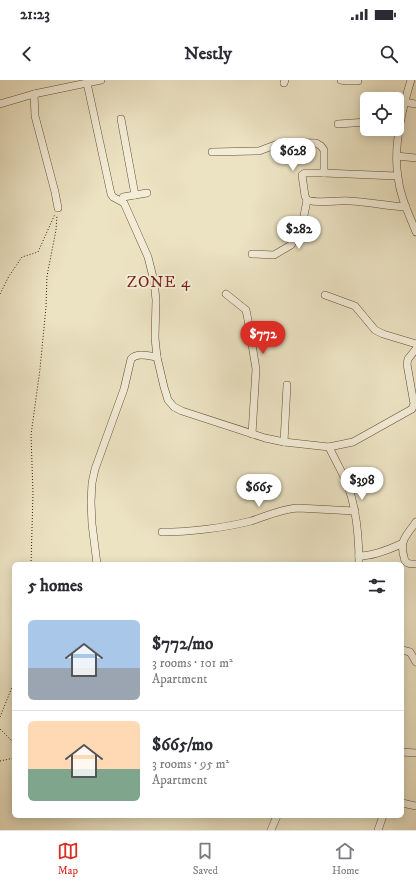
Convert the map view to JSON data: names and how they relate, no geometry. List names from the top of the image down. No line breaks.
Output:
{"districts":["ZONE 4"],"page":{"status":"21:23","header":"Nestly","price":["$628","$282","$772","$398","$665"],"heading":"5 homes","list":[{"name":"$772/mo","note":"3 rooms · 101 m² · Apartment"},{"name":"$665/mo","note":"3 rooms · 95 m² · Apartment"}],"tabs":["Map","Saved","Home"]}}
